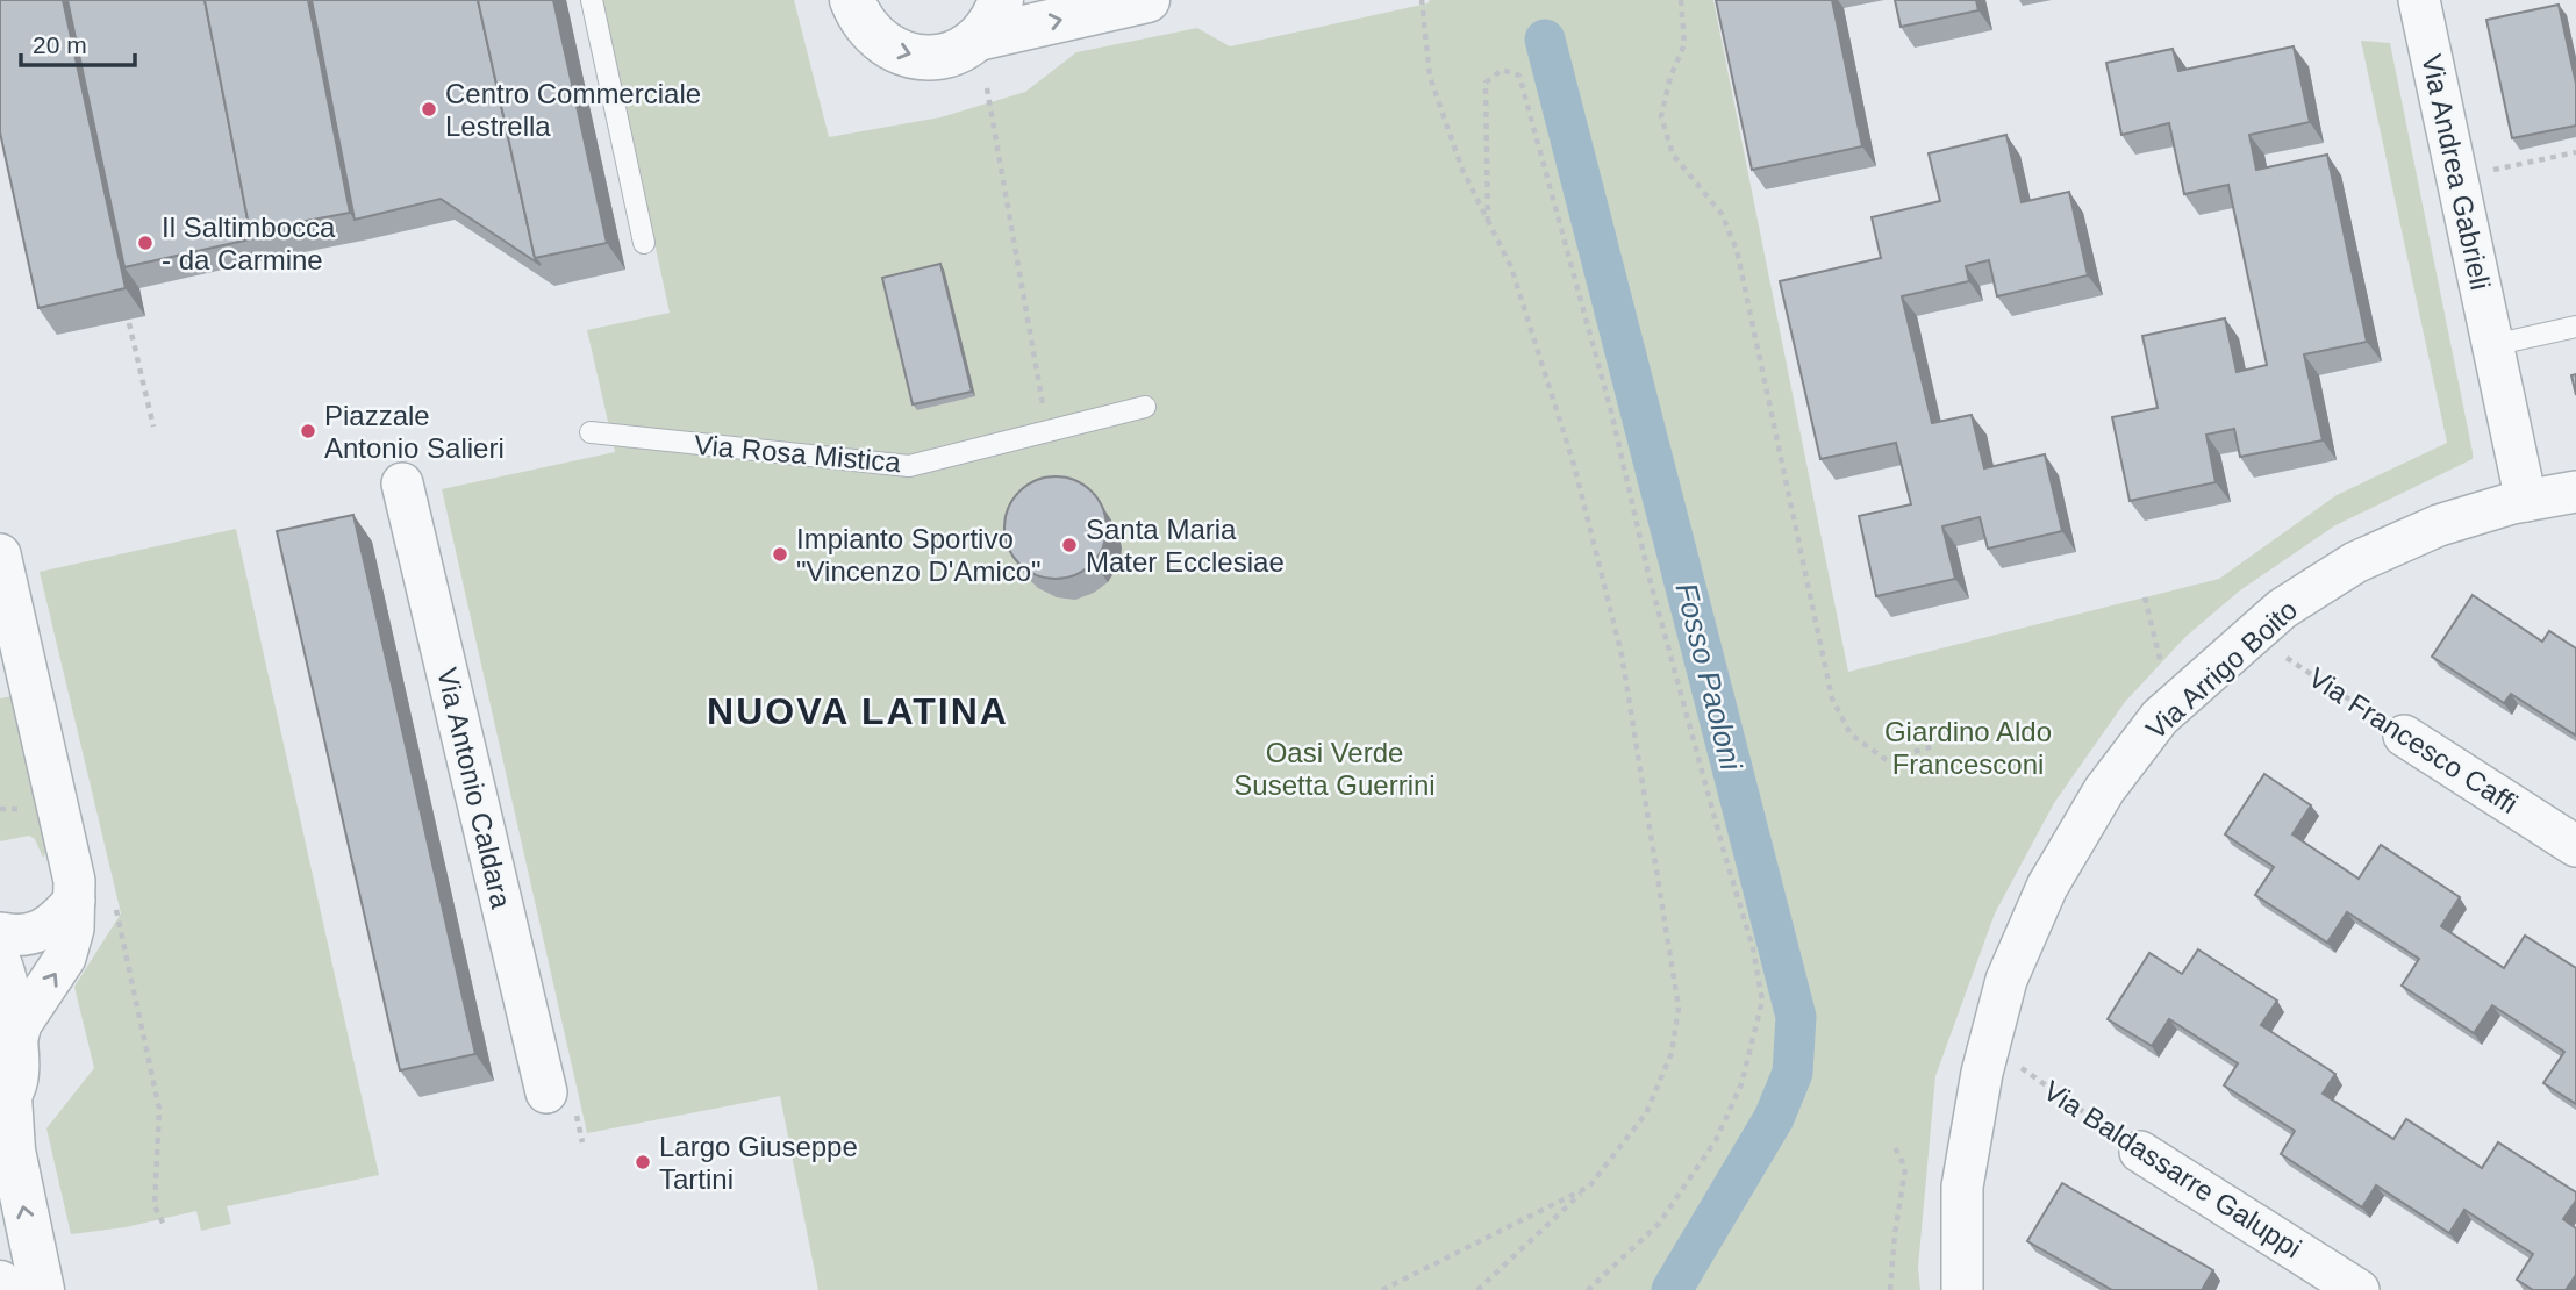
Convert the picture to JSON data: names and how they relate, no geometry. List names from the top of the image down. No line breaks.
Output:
{"streets":{"street":["Via Andrea Gabrieli","Via Arrigo Boito","Via Francesco Caffi","Via Antonio Caldara","Via Baldassarre Galuppi"],"lane":["Via Rosa Mistica"]},"crossings":[["Via Andrea Gabrieli","Via Arrigo Boito"],["Via Arrigo Boito","Via Francesco Caffi"],["Via Arrigo Boito","Via Baldassarre Galuppi"]],"districts":["NUOVA LATINA"],"water":["Fosso Paoloni"],"parks":["Giardino Aldo Francesconi","Oasi Verde Susetta Guerrini"],"places":["Centro Commerciale Lestrella","Il Saltimbocca - da Carmine","Piazzale Antonio Salieri","Santa Maria Mater Ecclesiae","Impianto Sportivo \"Vincenzo D'Amico\"","Largo Giuseppe Tartini"],"scale_bar":"20 m"}
